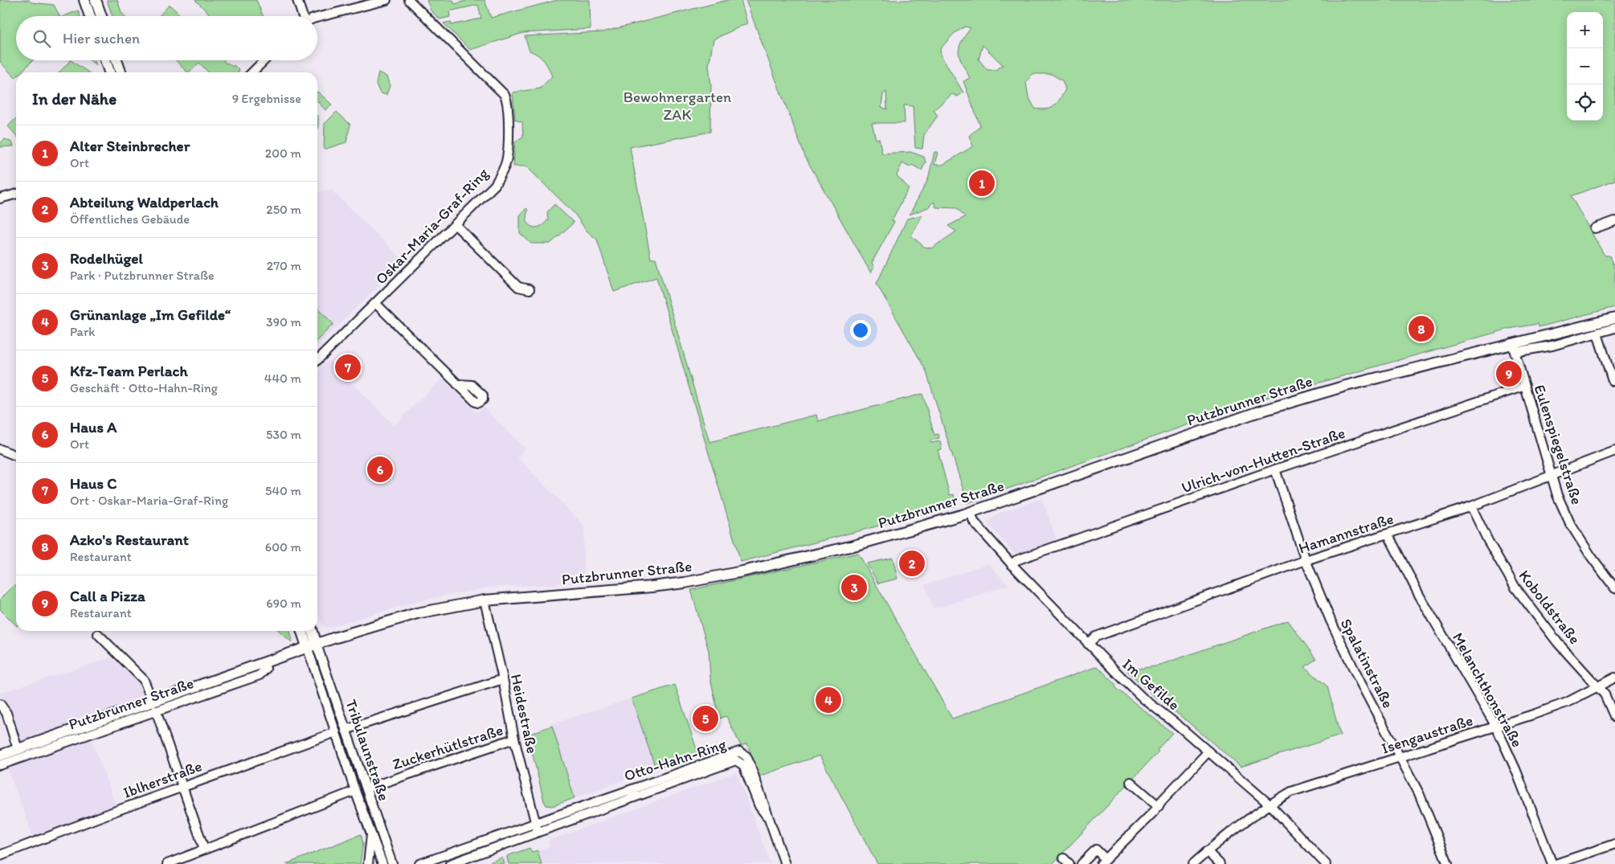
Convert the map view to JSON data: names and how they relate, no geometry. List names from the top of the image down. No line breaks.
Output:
{"streets":{"main road":["Putzbrunner Straße"],"street":["Oskar-Maria-Graf-Ring","Eulenspiegelstraße","Ulrich-von-Hutten-Straße","Hamannstraße","Koboldstraße","Spalatinstraße","Im Gefilde","Melanchthonstraße","Heidestraße","Isengaustraße","Zuckerhütlstraße","Tribulaunstraße","Otto-Hahn-Ring","Iblherstraße"]},"crossings":[["Putzbrunner Straße","Eulenspiegelstraße"],["Putzbrunner Straße","Im Gefilde"],["Putzbrunner Straße","Heidestraße"],["Putzbrunner Straße","Tribulaunstraße"],["Eulenspiegelstraße","Ulrich-von-Hutten-Straße"],["Eulenspiegelstraße","Hamannstraße"],["Ulrich-von-Hutten-Straße","Spalatinstraße"],["Ulrich-von-Hutten-Straße","Im Gefilde"],["Hamannstraße","Koboldstraße"],["Hamannstraße","Spalatinstraße"],["Hamannstraße","Im Gefilde"],["Hamannstraße","Melanchthonstraße"],["Koboldstraße","Isengaustraße"],["Spalatinstraße","Isengaustraße"],["Im Gefilde","Isengaustraße"],["Melanchthonstraße","Isengaustraße"],["Heidestraße","Zuckerhütlstraße"],["Heidestraße","Otto-Hahn-Ring"],["Zuckerhütlstraße","Tribulaunstraße"],["Tribulaunstraße","Iblherstraße"]],"parks":["Bewohnergarten ZAK"],"page":{"map_buttons":["+","−"],"search":"Hier suchen","heading":["In der Nähe","9 Ergebnisse"],"list":[{"mark":"1","name":"Alter Steinbrecher","note":"Ort","value":"200 m"},{"mark":"2","name":"Abteilung Waldperlach","note":"Öffentliches Gebäude","value":"250 m"},{"mark":"3","name":"Rodelhügel","note":"Park · Putzbrunner Straße","value":"270 m"},{"mark":"4","name":"Grünanlage „Im Gefilde“","note":"Park","value":"390 m"},{"mark":"5","name":"Kfz-Team Perlach","note":"Geschäft · Otto-Hahn-Ring","value":"440 m"},{"mark":"6","name":"Haus A","note":"Ort","value":"530 m"},{"mark":"7","name":"Haus C","note":"Ort · Oskar-Maria-Graf-Ring","value":"540 m"},{"mark":"8","name":"Azko's Restaurant","note":"Restaurant","value":"600 m"},{"mark":"9","name":"Call a Pizza","note":"Restaurant","value":"690 m"}],"pins":["1","8","7","9","6","2","3","4","5"]}}
